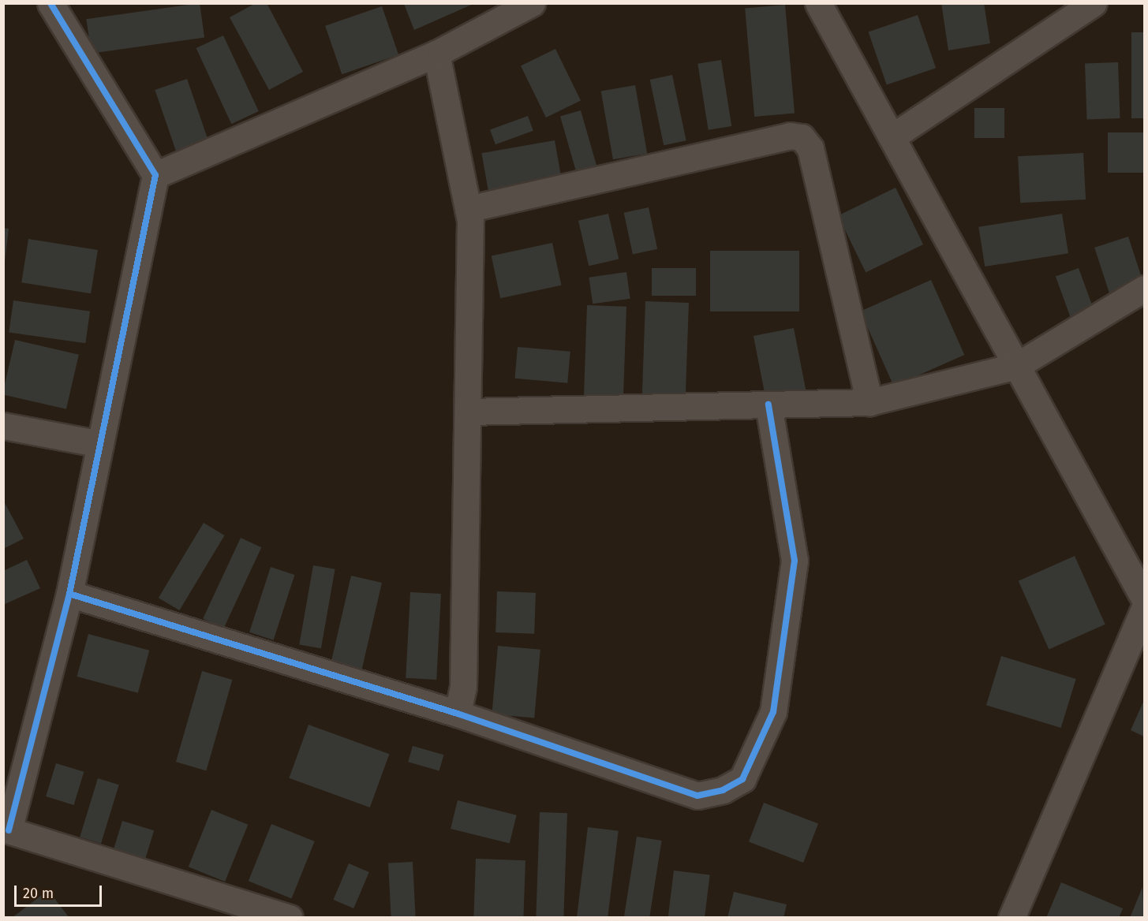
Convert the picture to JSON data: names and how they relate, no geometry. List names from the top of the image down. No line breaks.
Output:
{"scale_bar":"20 m"}
